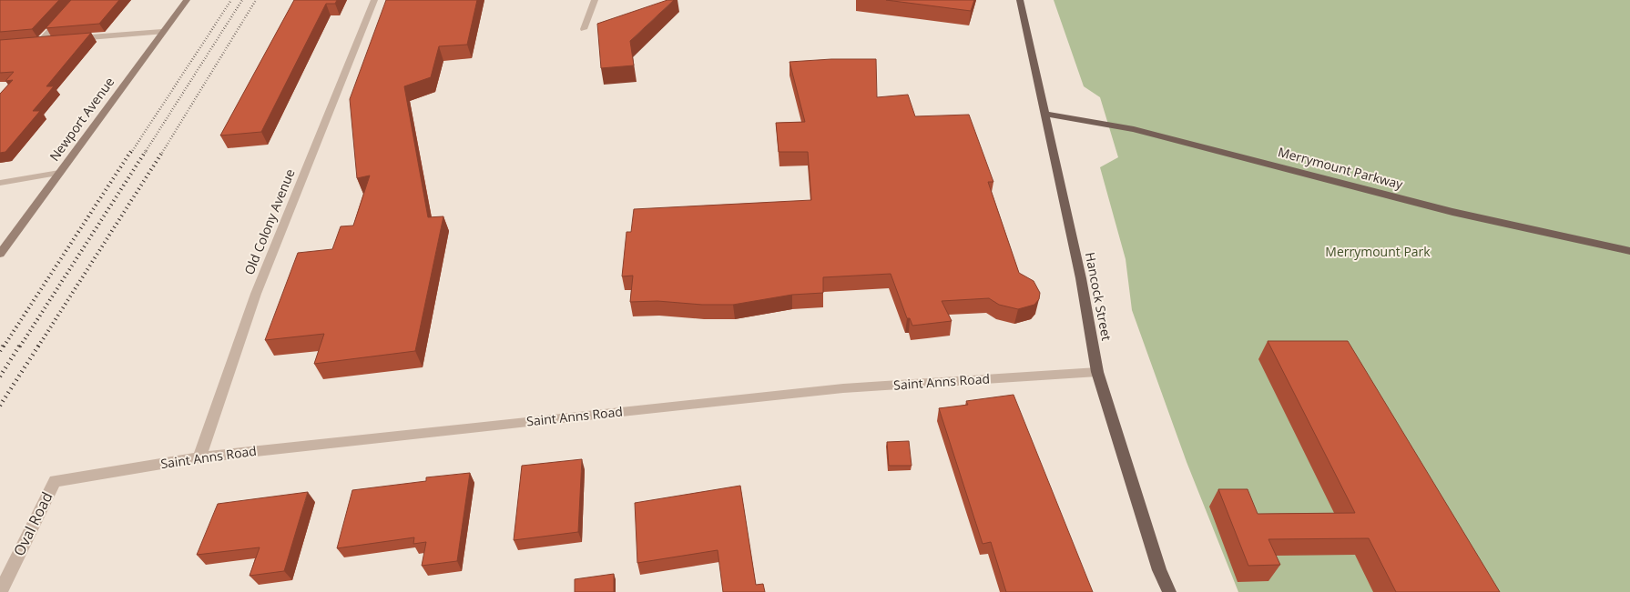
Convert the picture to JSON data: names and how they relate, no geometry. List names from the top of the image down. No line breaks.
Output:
{"streets":{"main road":["Newport Avenue","Merrymount Parkway","Hancock Street"],"street":["Old Colony Avenue","Saint Anns Road","Oval Road"]},"crossings":[["Merrymount Parkway","Hancock Street"],["Old Colony Avenue","Saint Anns Road"],["Hancock Street","Saint Anns Road"],["Saint Anns Road","Oval Road"]],"parks":["Merrymount Park"]}
